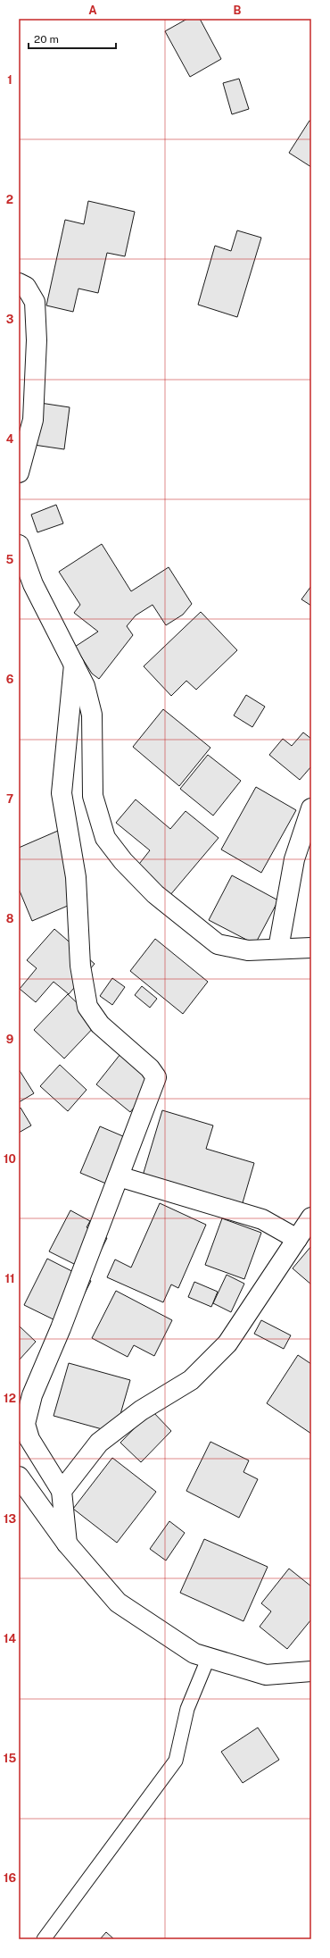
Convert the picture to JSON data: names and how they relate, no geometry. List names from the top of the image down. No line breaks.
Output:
{"scale_bar":"20 m","grid":{"columns":["A","B"],"rows":["1","2","3","4","5","6","7","8","9","10","11","12","13","14","15","16"]}}
